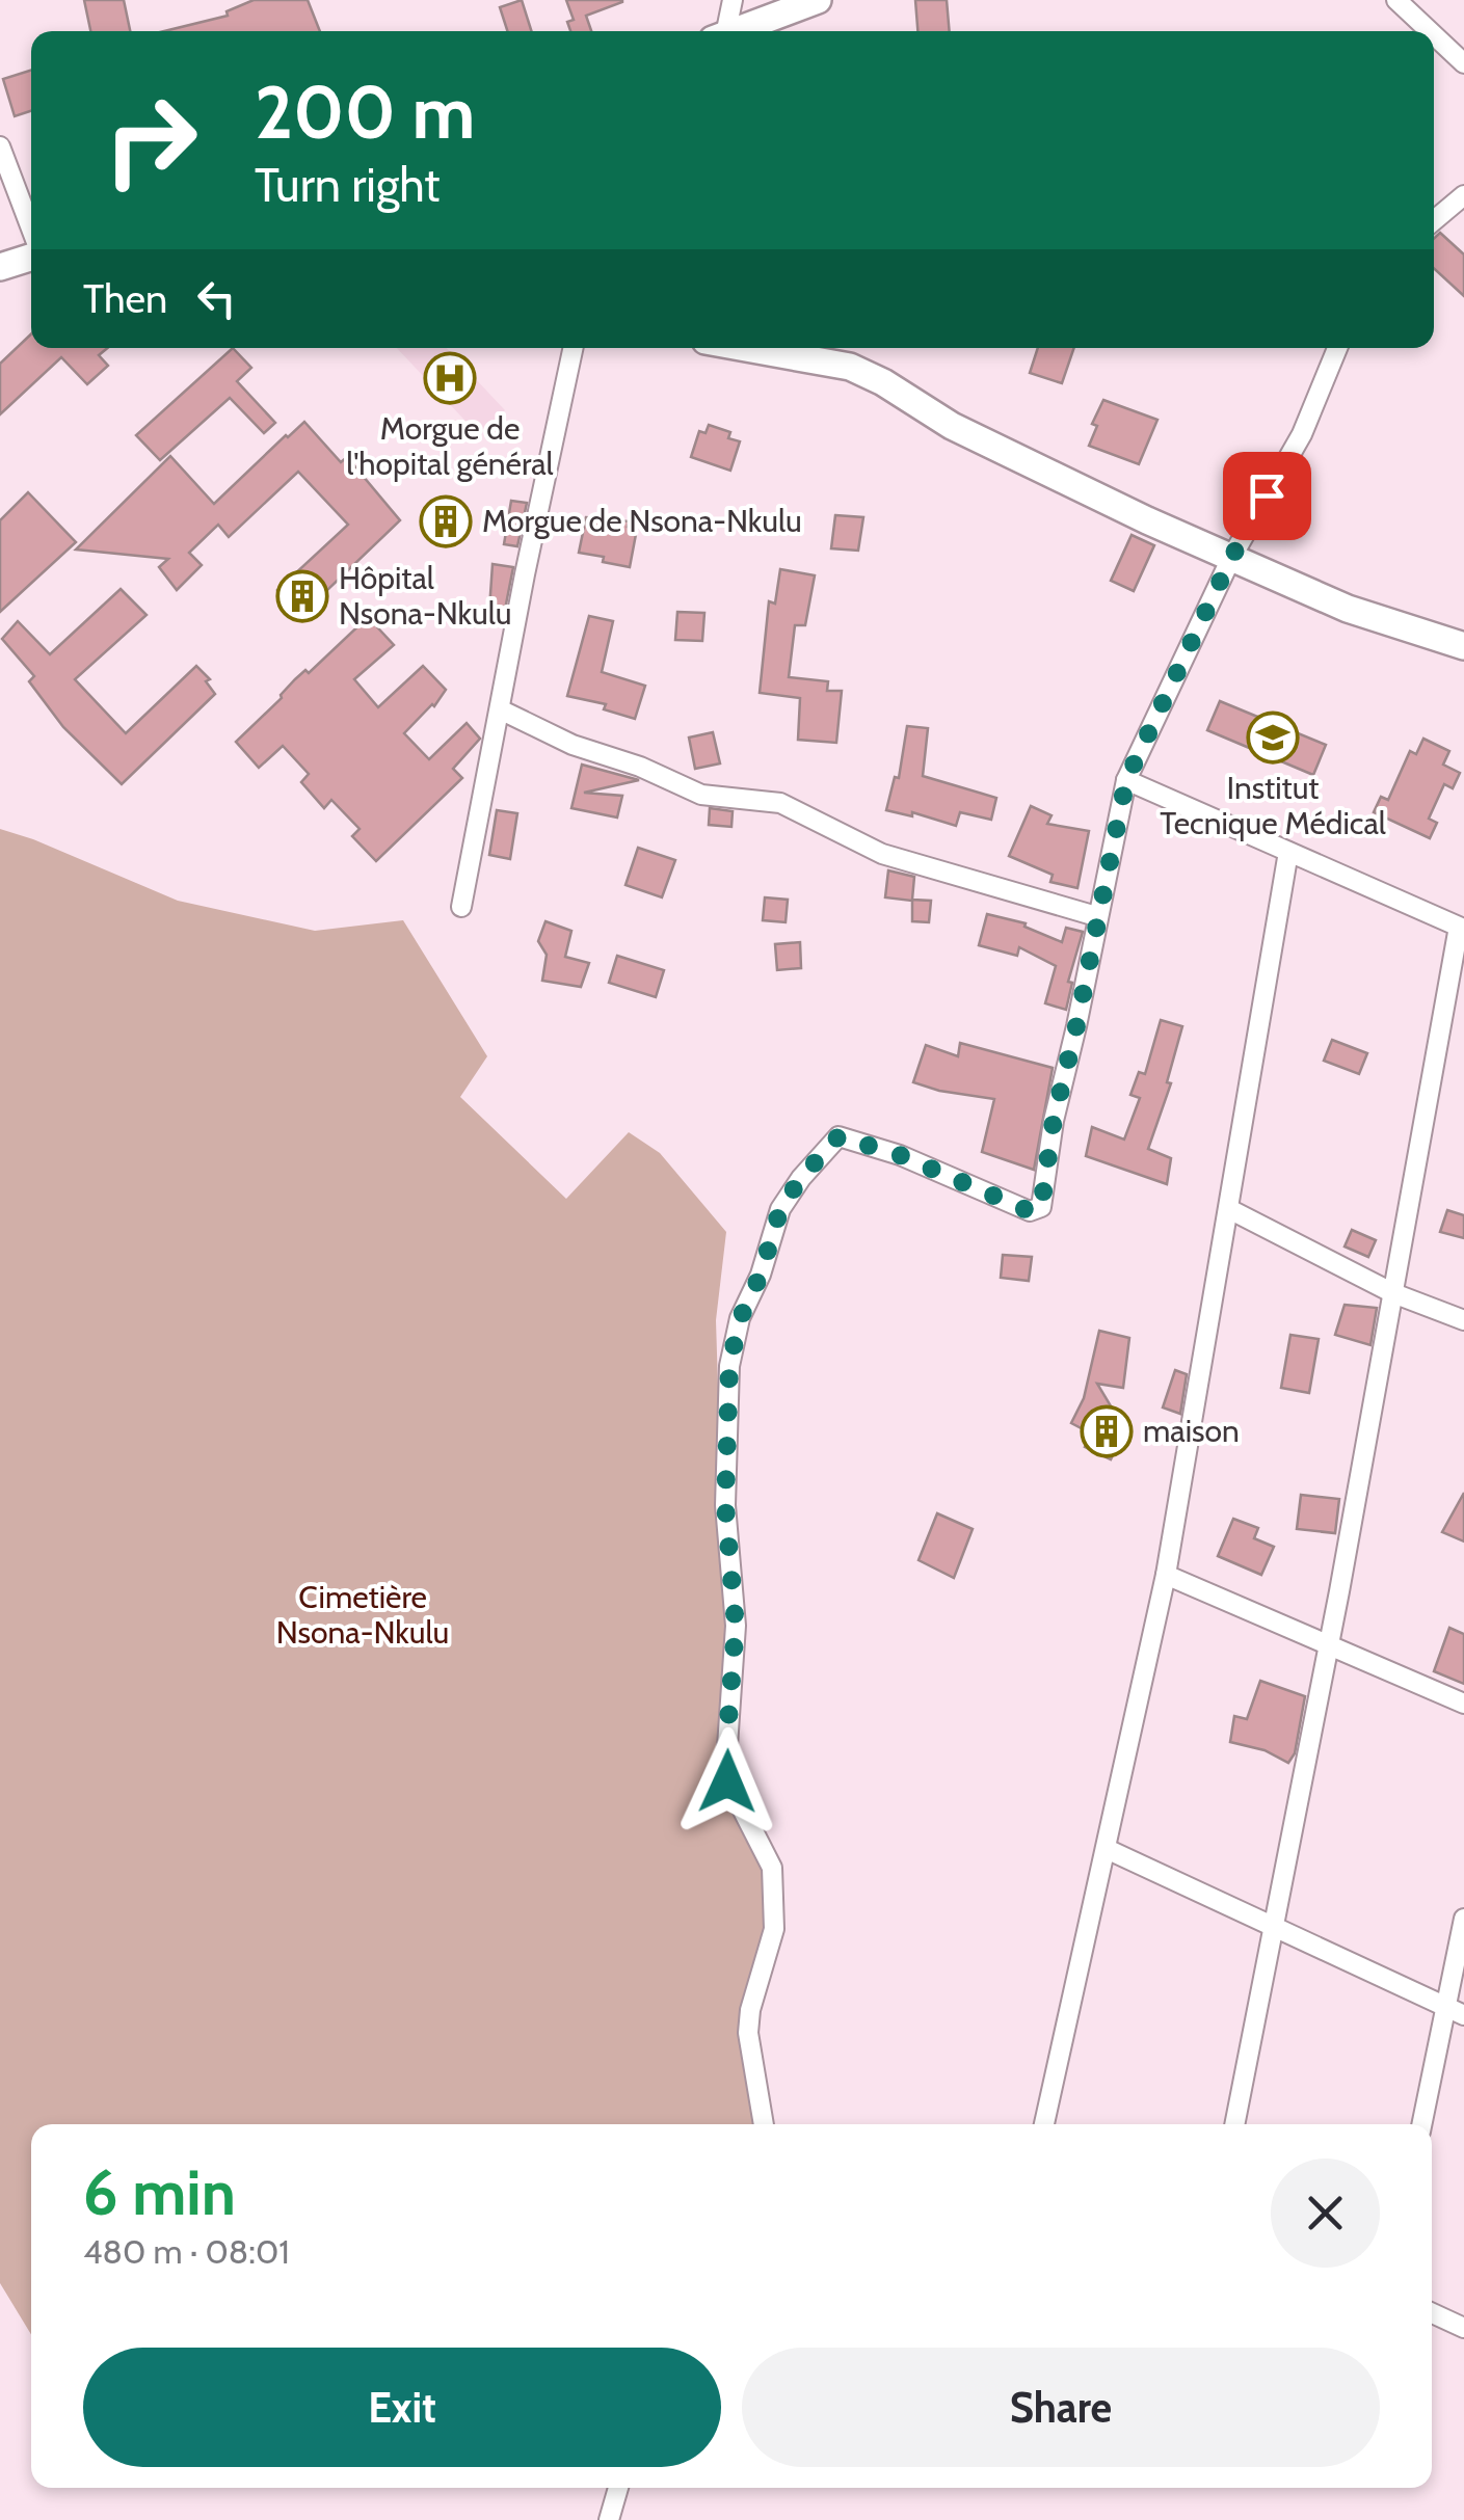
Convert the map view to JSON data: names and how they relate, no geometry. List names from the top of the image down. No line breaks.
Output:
{"parks":["Cimetière Nsona-Nkulu"],"places":{"hospital":["Morgue de l'hopital général"],"building":["Morgue de Nsona-Nkulu","Hôpital Nsona-Nkulu","maison"],"school or university":["Institut Tecnique Médical"]},"page":{"turn":["200 m","Turn right"],"then":"Then","heading":["6 min","480 m · 08:01"],"buttons":["Exit","Share"]}}
